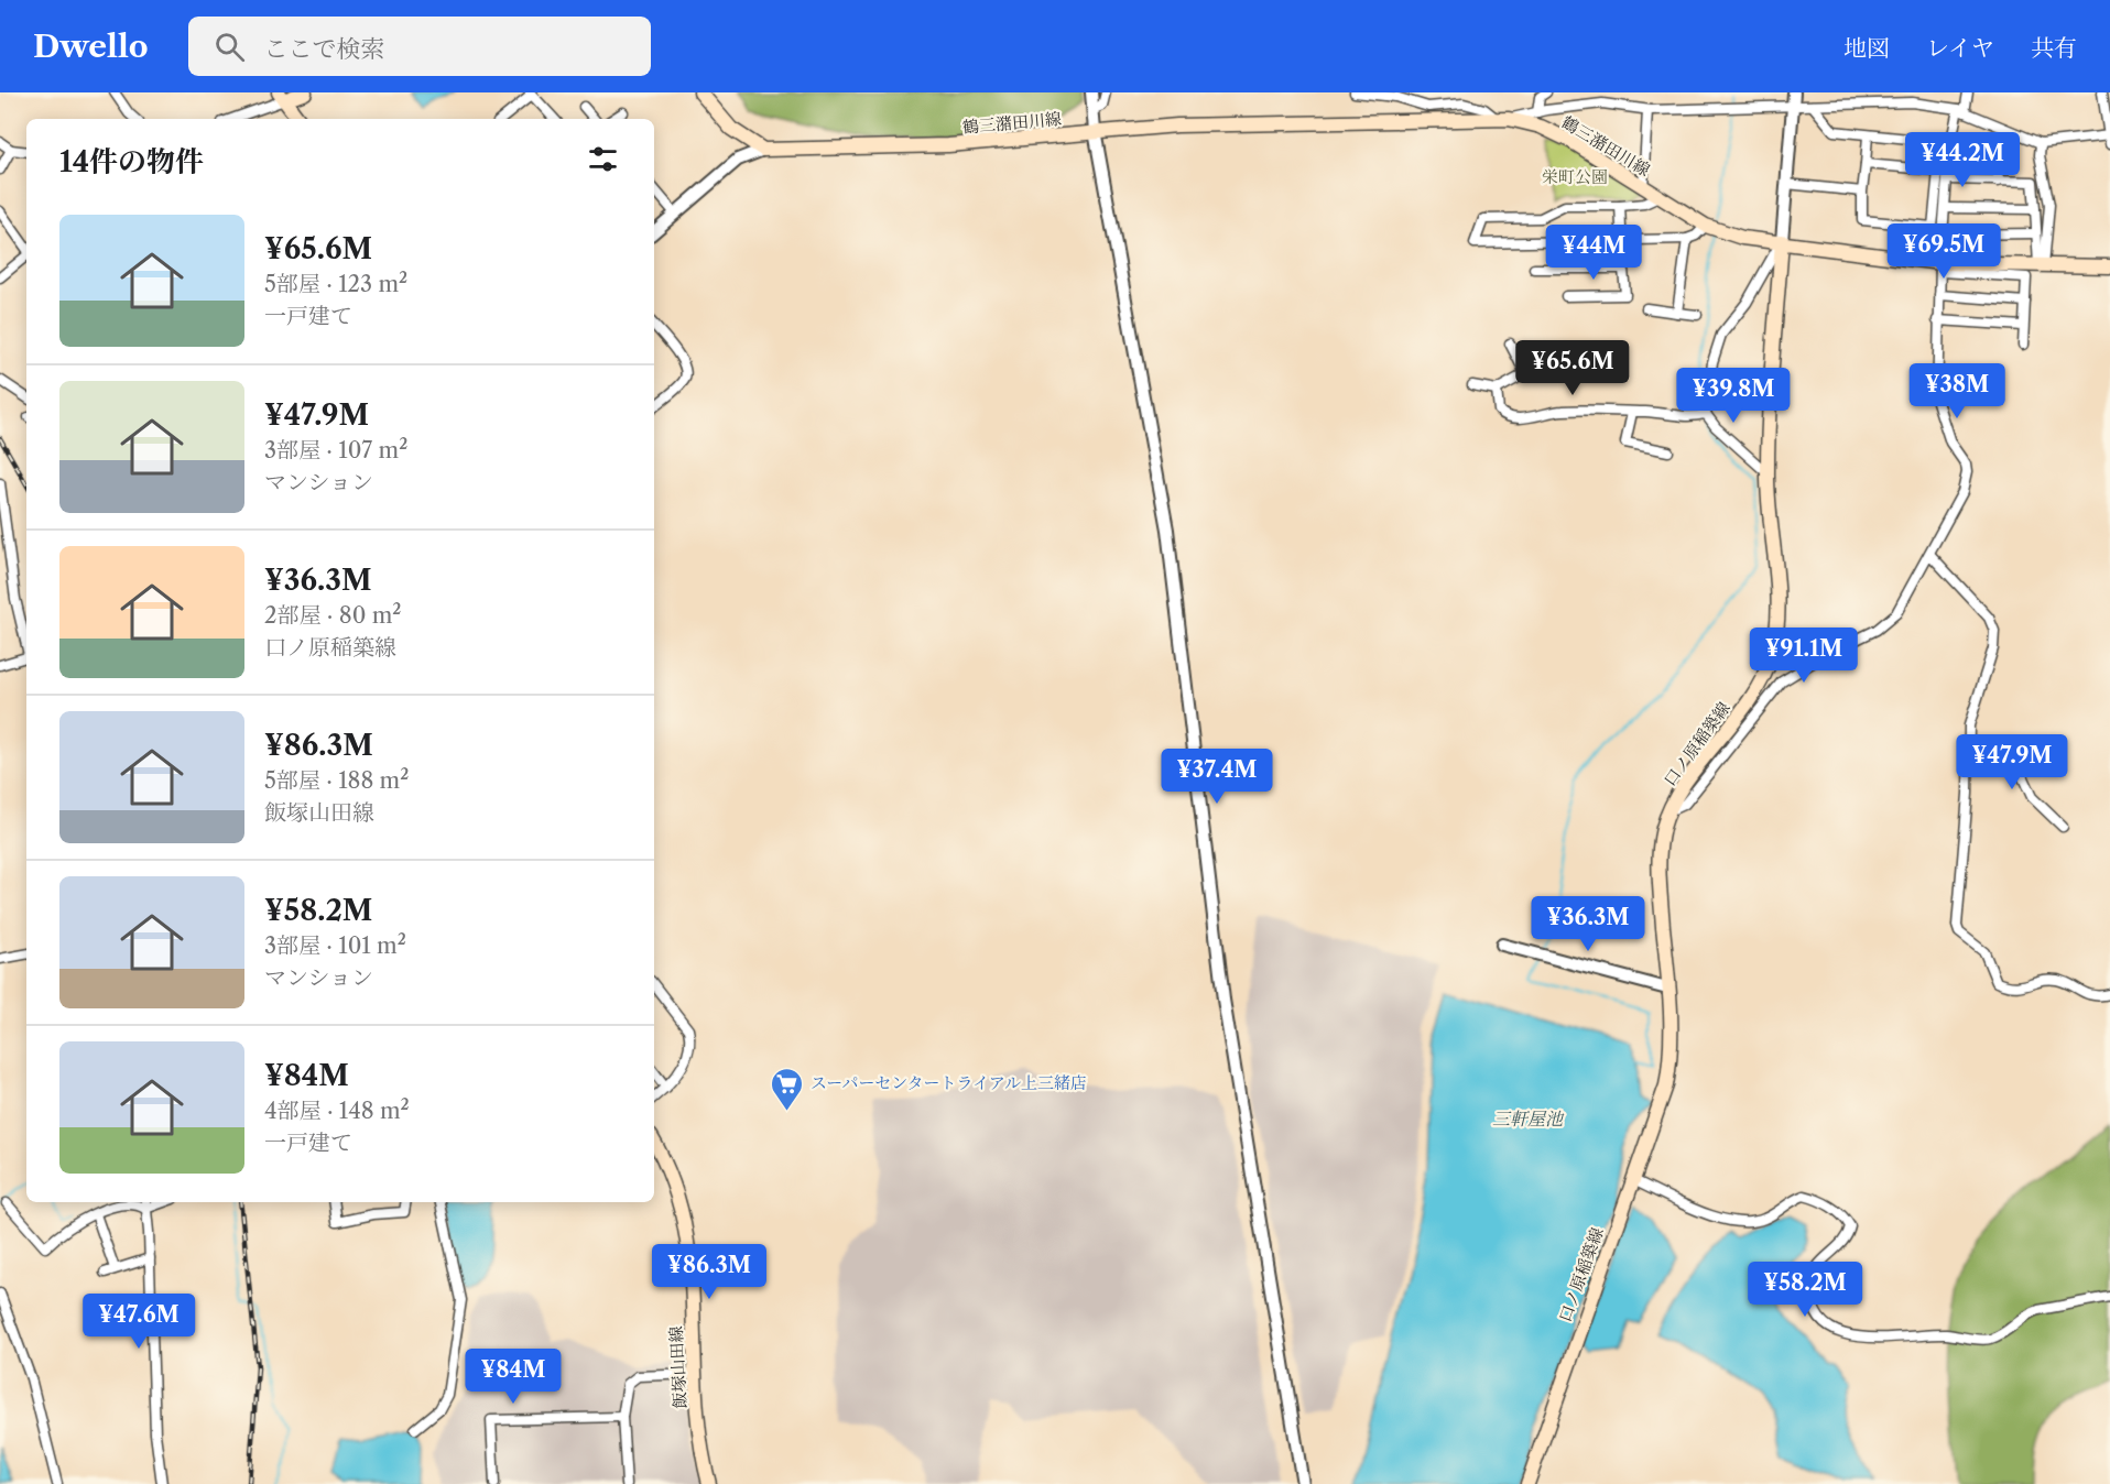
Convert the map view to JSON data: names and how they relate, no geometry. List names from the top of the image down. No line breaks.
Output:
{"streets":{"main road":["鶴三潴田川線","口ノ原稲築線","飯塚山田線"]},"crossings":[["鶴三潴田川線","口ノ原稲築線"]],"water":["三軒屋池"],"parks":["栄町公園"],"places":{"supermarket":["スーパーセンタートライアル上三緒店"]},"page":{"header":"Dwello","search":"ここで検索","nav":["地図","レイヤ","共有"],"heading":"14件の物件","price":["¥44.2M","¥69.5M","¥44M","¥65.6M","¥38M","¥39.8M","¥91.1M","¥47.9M","¥37.4M","¥36.3M","¥86.3M","¥58.2M","¥47.6M","¥84M"],"list":[{"name":"¥65.6M","note":"5部屋 · 123 m² · 一戸建て"},{"name":"¥47.9M","note":"3部屋 · 107 m² · マンション"},{"name":"¥36.3M","note":"2部屋 · 80 m² · 口ノ原稲築線"},{"name":"¥86.3M","note":"5部屋 · 188 m² · 飯塚山田線"},{"name":"¥58.2M","note":"3部屋 · 101 m² · マンション"},{"name":"¥84M","note":"4部屋 · 148 m² · 一戸建て"}]}}
